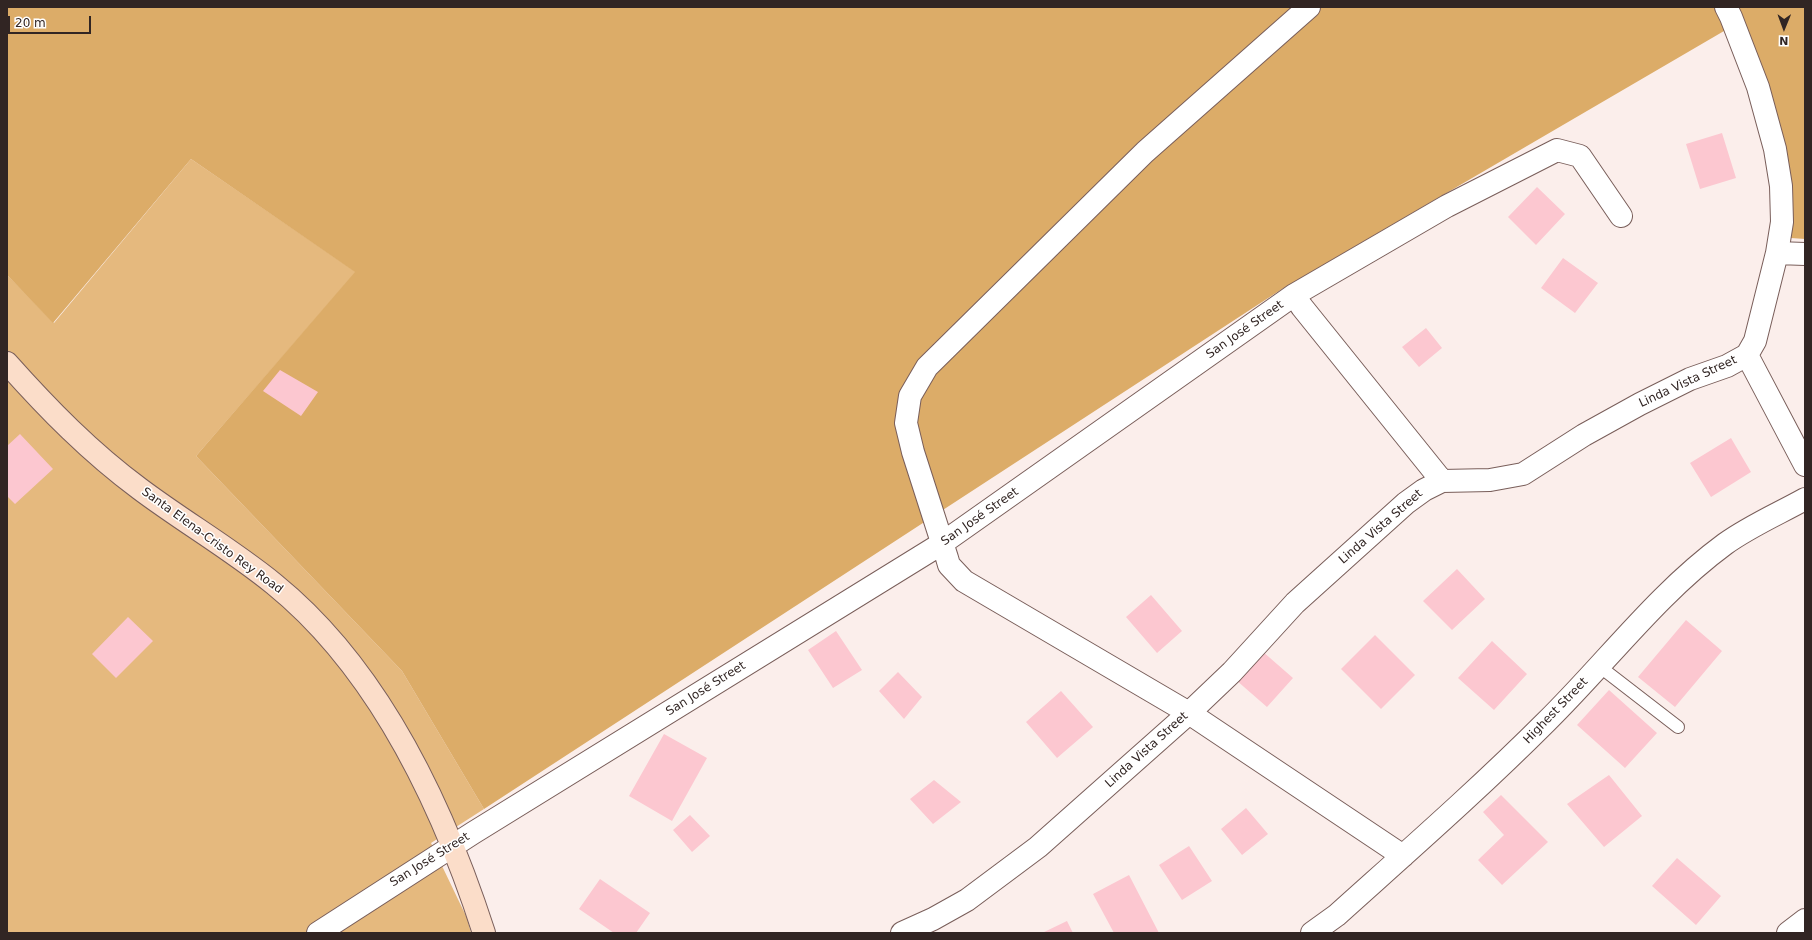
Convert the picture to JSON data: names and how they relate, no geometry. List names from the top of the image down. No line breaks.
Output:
{"streets":{"main road":["Santa Elena-Cristo Rey Road"],"street":["San José Street","Linda Vista Street","Highest Street"]},"crossings":[["San José Street","Santa Elena-Cristo Rey Road"]],"scale_bar":"20 m","north":"bottom"}
